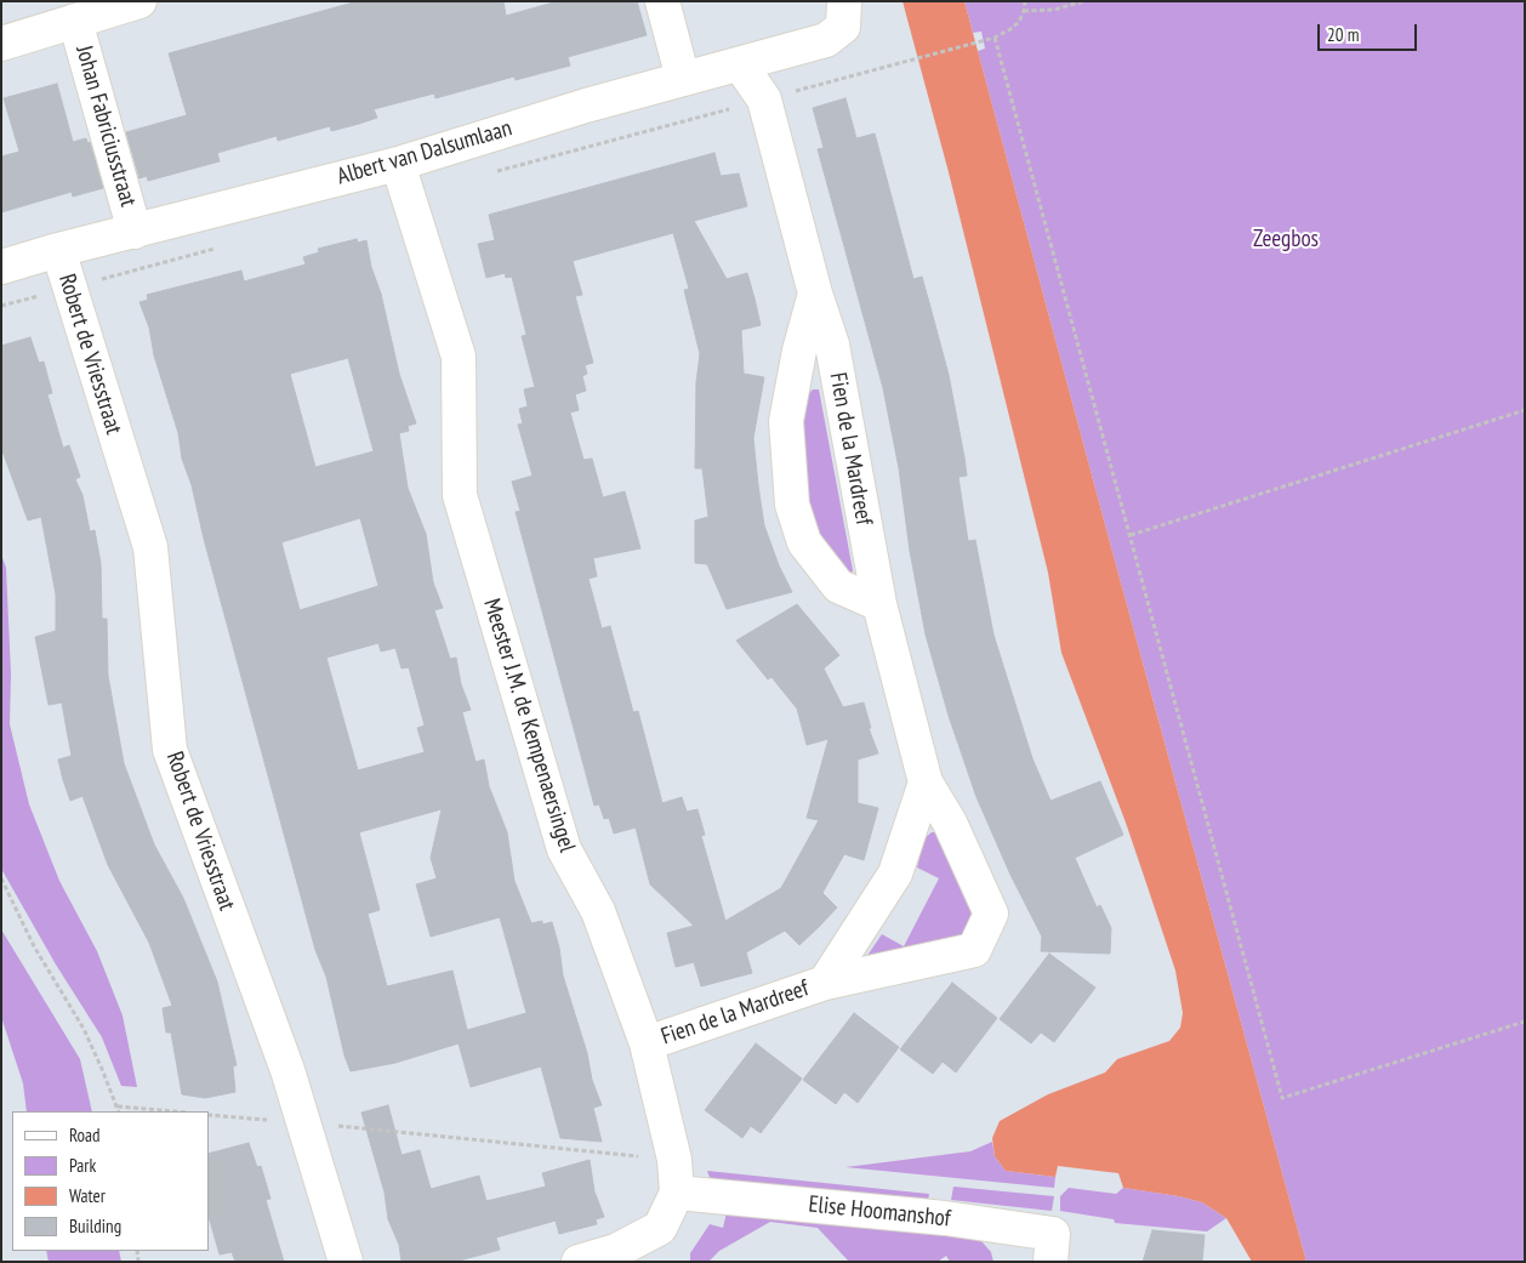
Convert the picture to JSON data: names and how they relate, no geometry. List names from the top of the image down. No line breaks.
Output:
{"streets":{"street":["Johan Fabriciusstraat","Albert van Dalsumlaan","Robert de Vriesstraat","Fien de la Mardreef","Meester J.M. de Kempenaersingel","Elise Hoomanshof"]},"crossings":[["Johan Fabriciusstraat","Albert van Dalsumlaan"],["Albert van Dalsumlaan","Robert de Vriesstraat"],["Albert van Dalsumlaan","Fien de la Mardreef"],["Albert van Dalsumlaan","Meester J.M. de Kempenaersingel"],["Fien de la Mardreef","Meester J.M. de Kempenaersingel"],["Meester J.M. de Kempenaersingel","Elise Hoomanshof"]],"parks":["Zeegbos"],"legend":["Road","Park","Water","Building"],"scale_bar":"20 m"}
